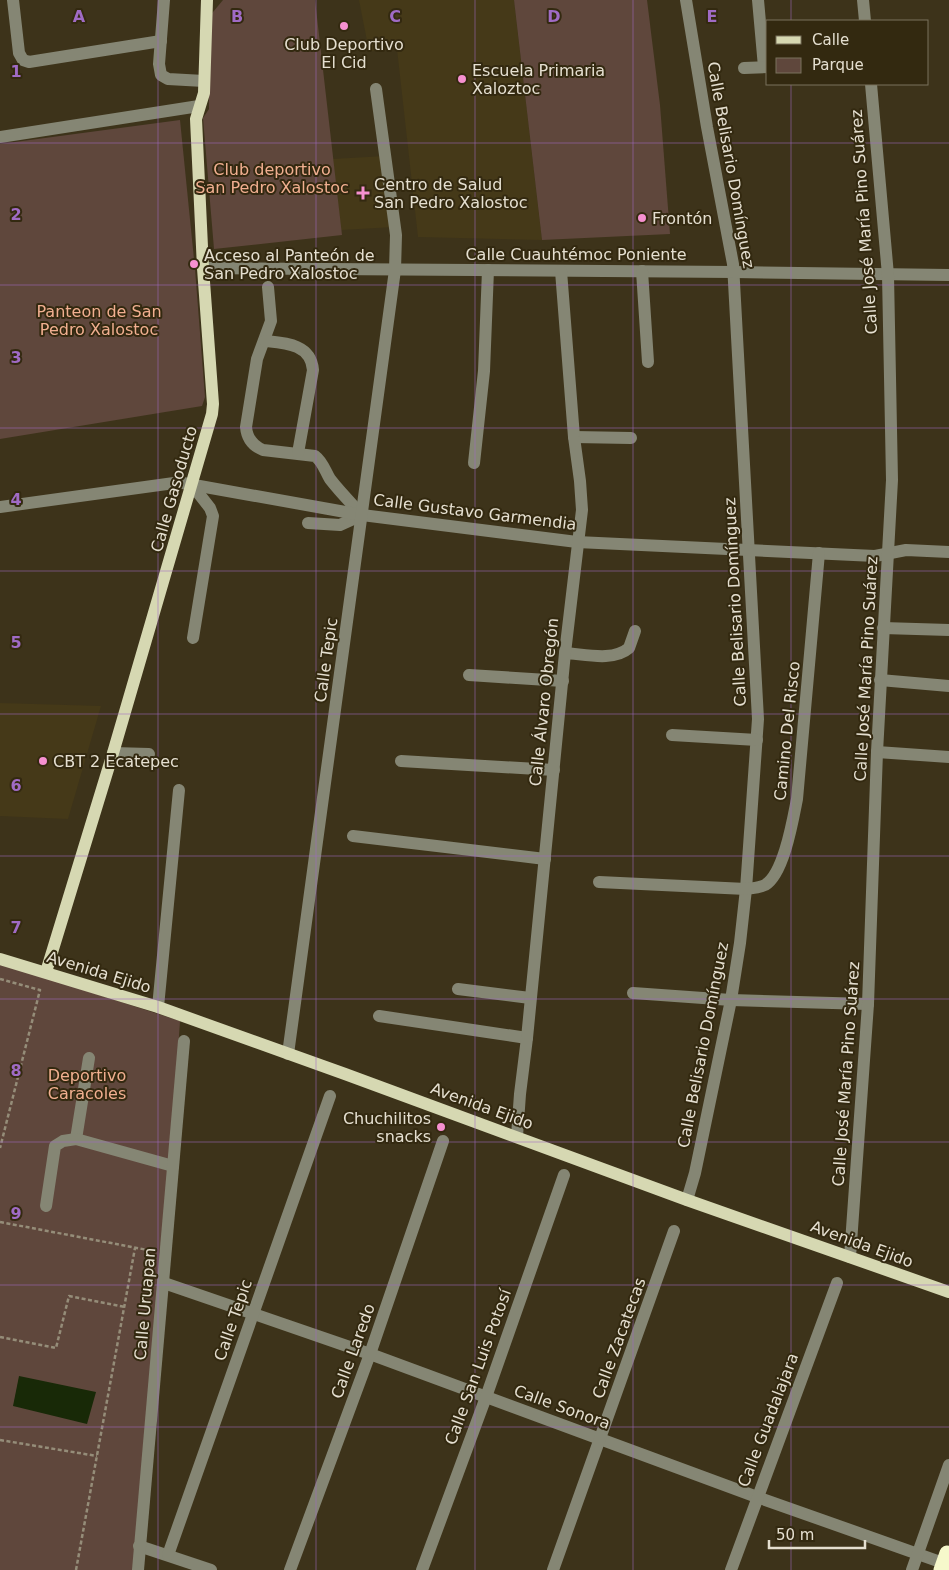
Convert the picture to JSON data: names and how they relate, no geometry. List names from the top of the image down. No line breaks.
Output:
{"streets":{"main road":["Calle Gasoducto","Avenida Ejido"],"street":["Calle Belisario Domínguez","Calle José María Pino Suárez","Calle Cuauhtémoc Poniente","Calle Gustavo Garmendia","Calle Tepic","Calle Álvaro Obregón","Camino Del Risco","Calle Uruapan","Calle Zacatecas","Calle Laredo","Calle San Luis Potosí","Calle Sonora","Calle Guadalajara"]},"crossings":[["Calle Belisario Domínguez","Calle Cuauhtémoc Poniente"],["Calle Belisario Domínguez","Calle Gustavo Garmendia"],["Calle Belisario Domínguez","Camino Del Risco"],["Calle Belisario Domínguez","Avenida Ejido"],["Calle José María Pino Suárez","Calle Cuauhtémoc Poniente"],["Calle José María Pino Suárez","Calle Gustavo Garmendia"],["Calle José María Pino Suárez","Avenida Ejido"],["Calle Cuauhtémoc Poniente","Calle Gasoducto"],["Calle Cuauhtémoc Poniente","Calle Tepic"],["Calle Cuauhtémoc Poniente","Calle Álvaro Obregón"],["Calle Gasoducto","Calle Gustavo Garmendia"],["Calle Gasoducto","Avenida Ejido"],["Calle Gustavo Garmendia","Calle Tepic"],["Calle Gustavo Garmendia","Calle Álvaro Obregón"],["Calle Gustavo Garmendia","Camino Del Risco"],["Calle Tepic","Avenida Ejido"],["Calle Tepic","Calle Sonora"],["Calle Álvaro Obregón","Avenida Ejido"],["Calle Uruapan","Calle Sonora"],["Calle Zacatecas","Calle Sonora"],["Calle Laredo","Calle Sonora"],["Calle San Luis Potosí","Calle Sonora"],["Calle Sonora","Calle Guadalajara"]],"parks":["Club deportivo San Pedro Xalostoc","Panteon de San Pedro Xalostoc","Deportivo Caracoles"],"places":{"other":["Club Deportivo El Cid","Escuela Primaria Xaloztoc","Frontón","Acceso al Panteón de San Pedro Xalostoc","CBT 2 Ecatepec","Chuchilitos snacks"],"health":["Centro de Salud San Pedro Xalostoc"]},"legend":["Calle","Parque"],"scale_bar":"50 m","grid":{"columns":["A","B","C","D","E"],"rows":["1","2","3","4","5","6","7","8","9"]}}
